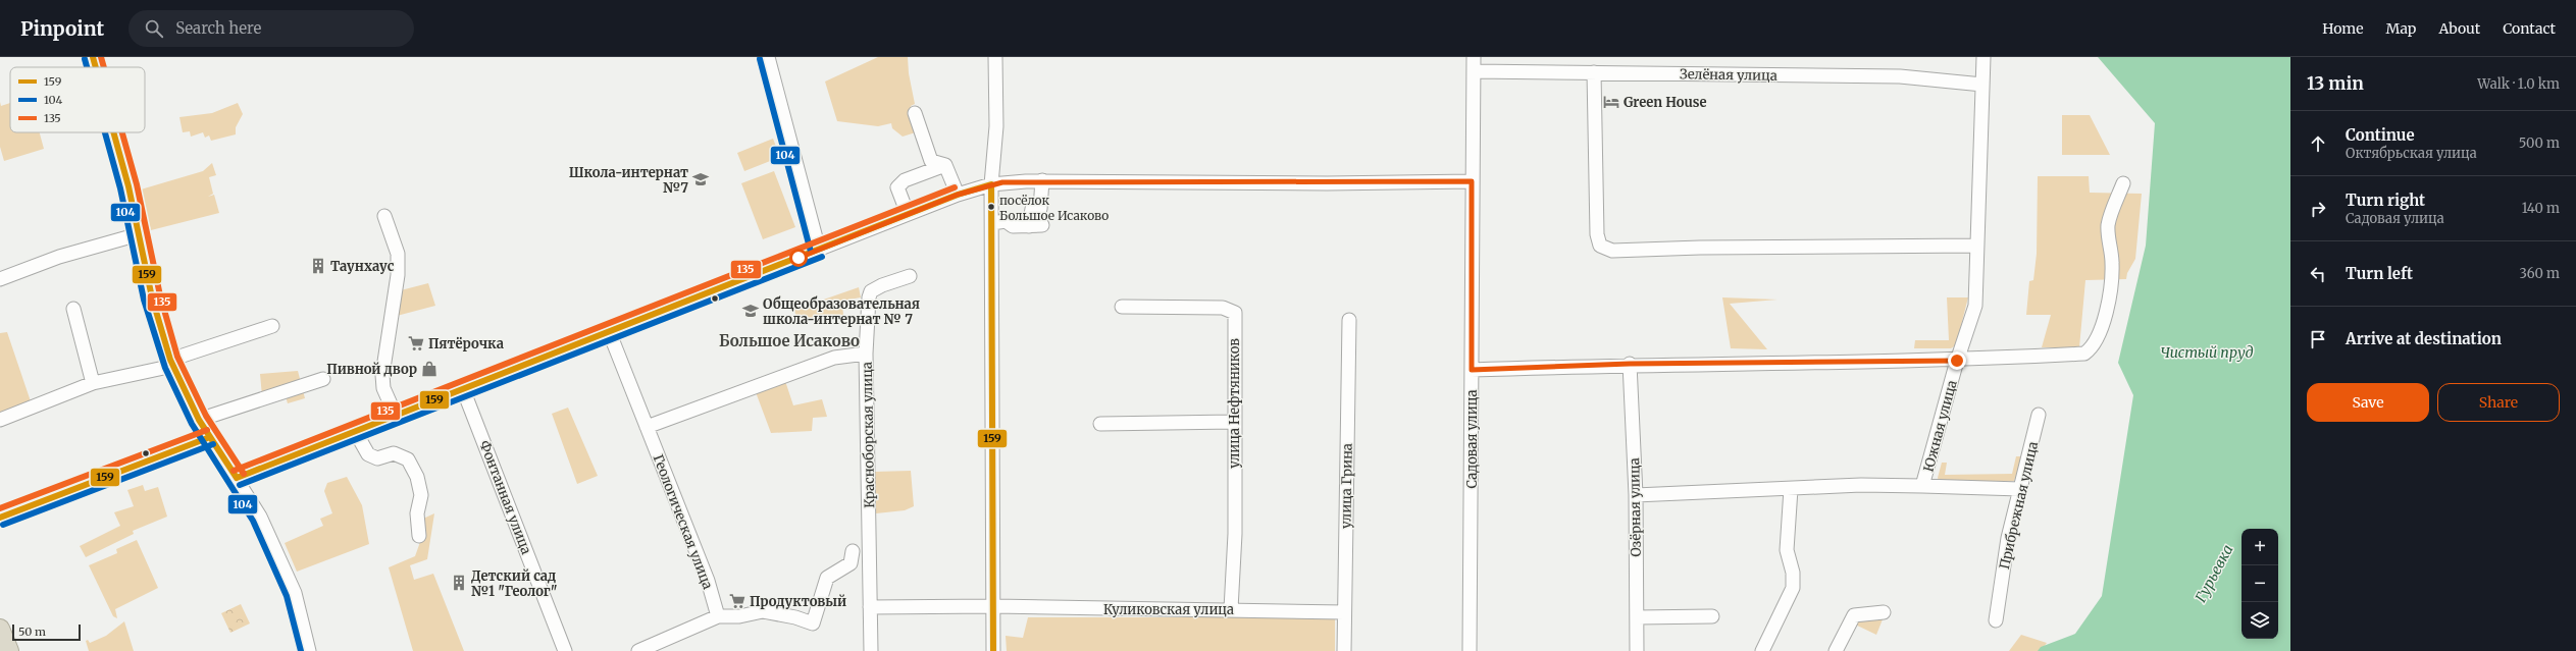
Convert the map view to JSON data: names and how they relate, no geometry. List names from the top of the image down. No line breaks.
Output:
{"streets":{"street":["Зелёная улица","улица Нефтяников","Южная улица","Красноборская улица","Садовая улица","улица Грина","Фонтанная улица","Прибрежная улица","Озёрная улица","Геологическая улица","Куликовская улица"]},"crossings":[["Зелёная улица","Южная улица"],["Зелёная улица","Садовая улица"],["улица Нефтяников","Куликовская улица"],["Южная улица","Озёрная улица"],["Красноборская улица","Геологическая улица"],["Красноборская улица","Куликовская улица"],["улица Грина","Куликовская улица"]],"districts":["Большое Исаково"],"water":["Чистый пруд","Гурьевка"],"places":{"hotel":["Green House"],"school or university":["Школа-интернат №7","Общеобразовательная школа-интернат № 7"],"other":["посёлок Большое Исаково"],"building":["Таунхаус","Детский сад №1 \"Геолог\""],"supermarket":["Пятёрочка","Продуктовый"],"shop":["Пивной двор"]},"lines":["transit line 159","transit line 135","transit line 104"],"legend":["159","104","135"],"scale_bar":"50 m","page":{"header":"Pinpoint","search":"Search here","nav":["Home","Map","About","Contact"],"heading":["13 min","Walk · 1.0 km"],"list":[["Continue","Октябрьская улица","500 m"],["Turn right","Садовая улица","140 m"],["Turn left","360 m"],"Arrive at destination"],"buttons":["Save","Share"],"map_buttons":["+","−"],"scale":"50 m"}}
